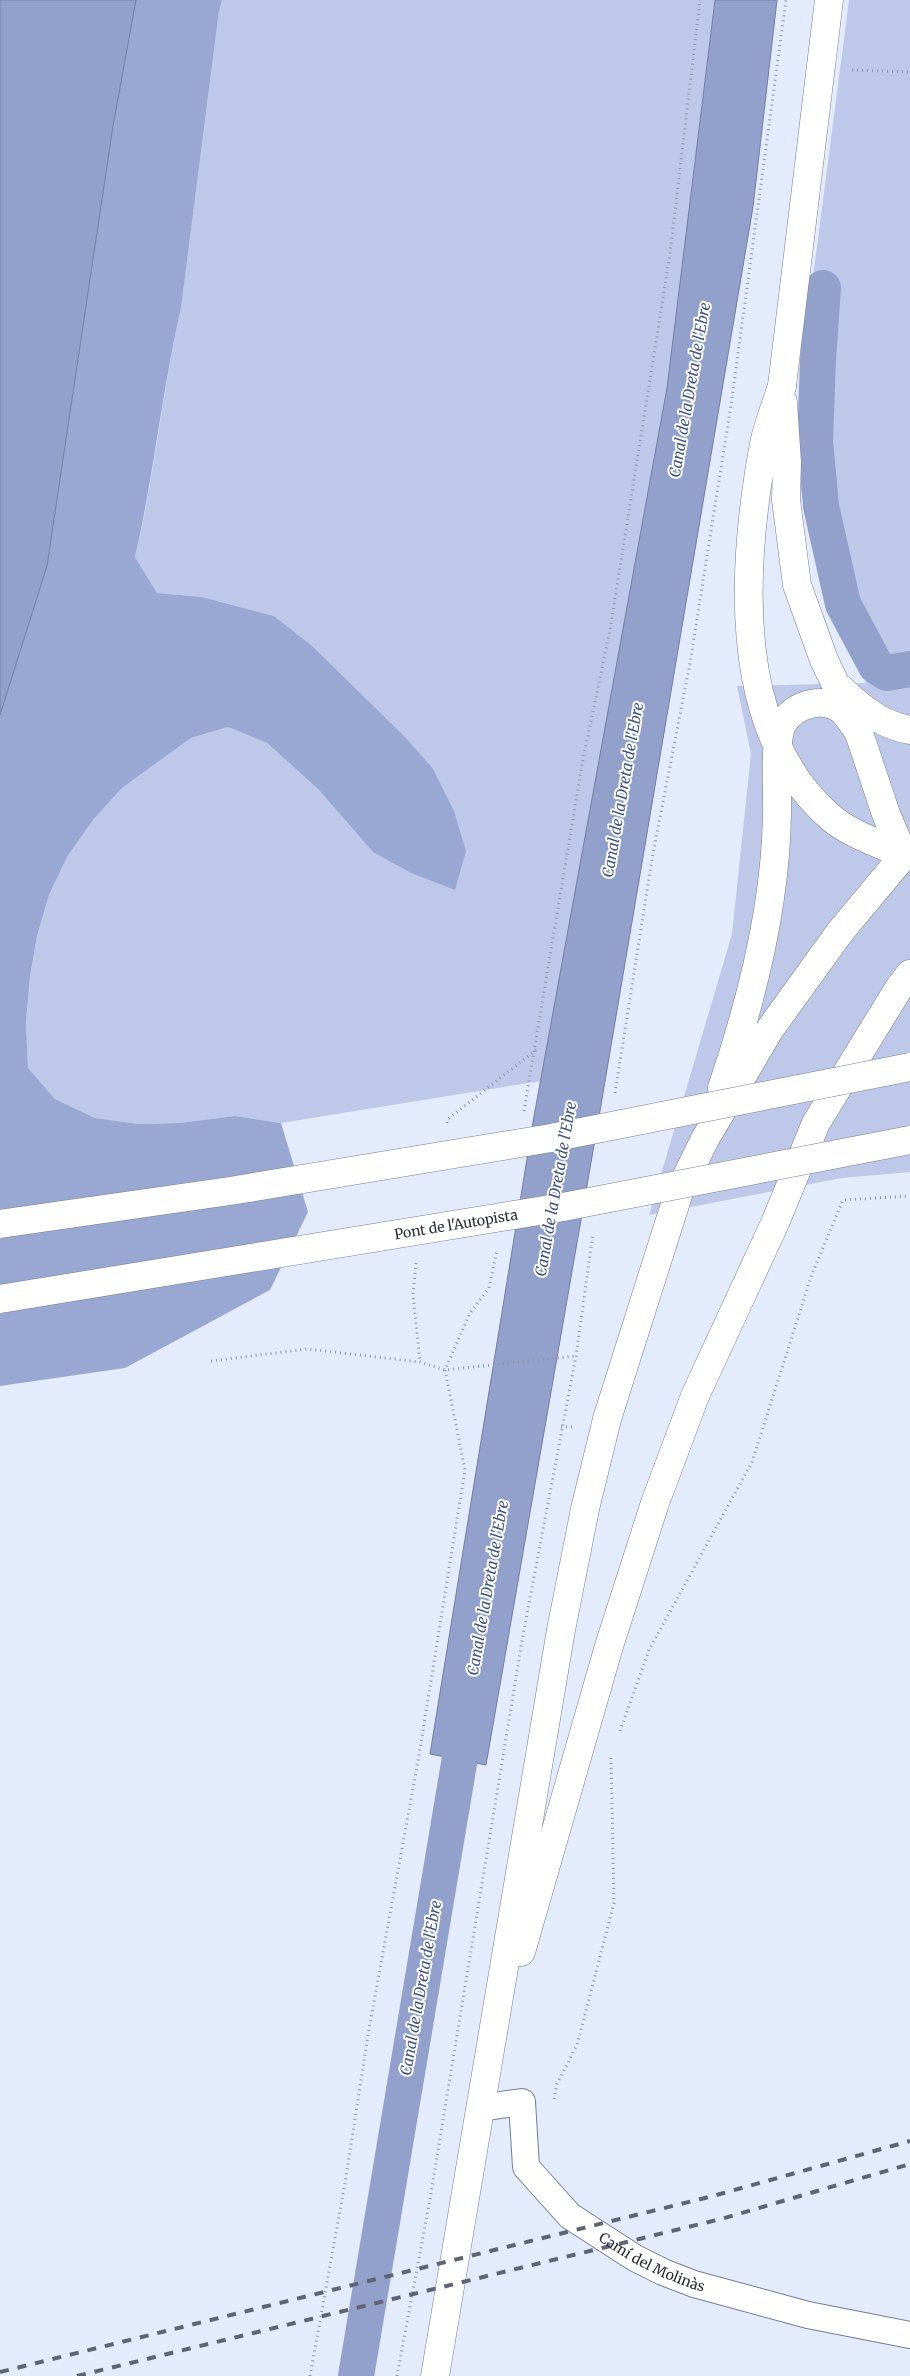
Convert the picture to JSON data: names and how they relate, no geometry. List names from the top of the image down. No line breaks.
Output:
{"streets":{"main road":["Pont de l'Autopista"],"street":["Camí del Molinàs"]},"water":["Canal de la Dreta de l'Ebre"]}
